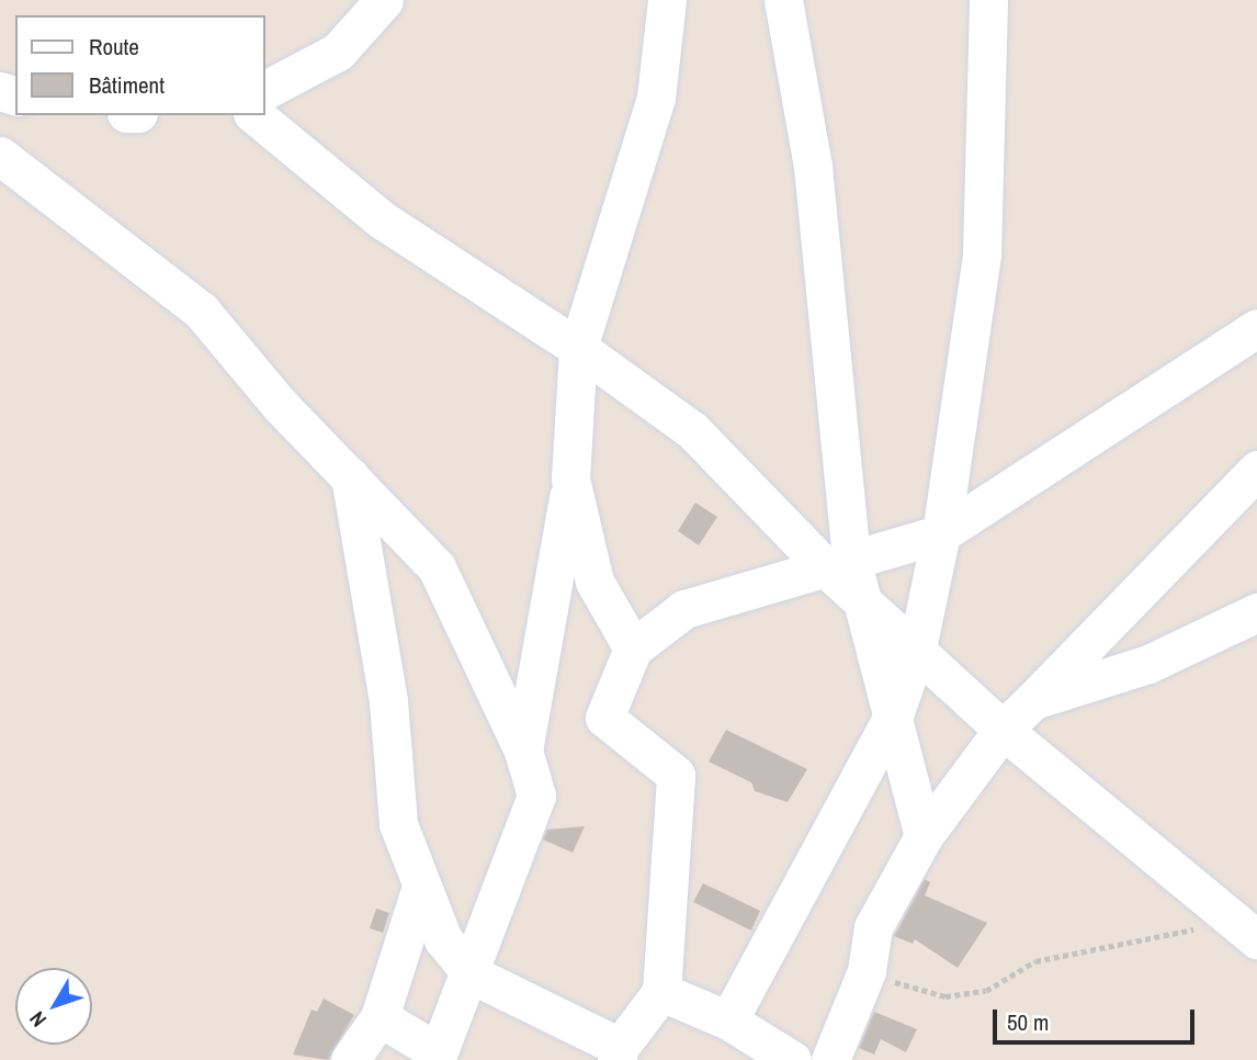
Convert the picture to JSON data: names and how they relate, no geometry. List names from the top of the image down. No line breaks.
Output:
{"legend":["Route","Bâtiment"],"scale_bar":"50 m","north":"bottom left"}
